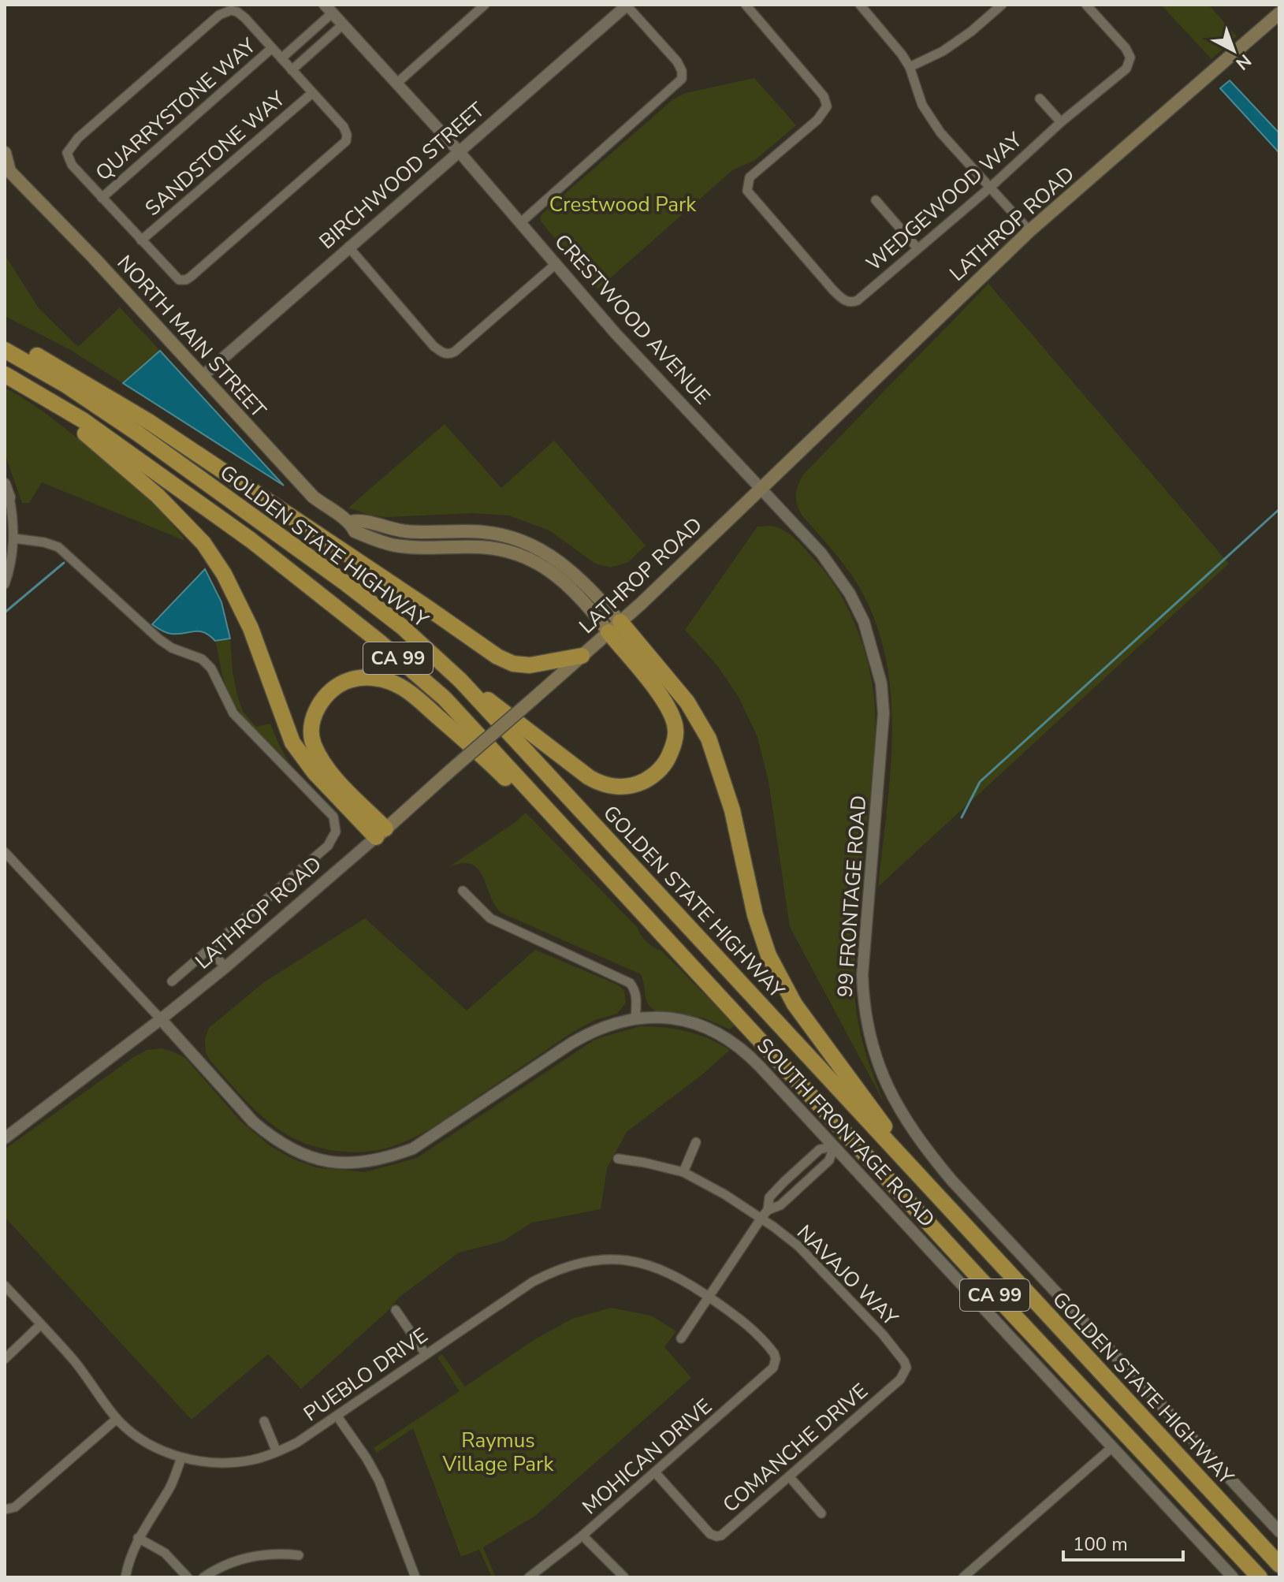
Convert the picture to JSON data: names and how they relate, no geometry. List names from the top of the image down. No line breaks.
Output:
{"streets":{"highway":["GOLDEN STATE HIGHWAY","CA 99"],"main road":["LATHROP ROAD","NORTH MAIN STREET"],"street":["QUARRYSTONE WAY","SANDSTONE WAY","BIRCHWOOD STREET","WEDGEWOOD WAY","CRESTWOOD AVENUE","99 FRONTAGE ROAD","SOUTH FRONTAGE ROAD","NAVAJO WAY","PUEBLO DRIVE","COMANCHE DRIVE","MOHICAN DRIVE"]},"crossings":[["BIRCHWOOD STREET","CRESTWOOD AVENUE"],["BIRCHWOOD STREET","NORTH MAIN STREET"],["LATHROP ROAD","CRESTWOOD AVENUE"],["LATHROP ROAD","NORTH MAIN STREET"],["LATHROP ROAD","99 FRONTAGE ROAD"],["LATHROP ROAD","SOUTH FRONTAGE ROAD"],["CRESTWOOD AVENUE","99 FRONTAGE ROAD"],["NAVAJO WAY","COMANCHE DRIVE"],["PUEBLO DRIVE","MOHICAN DRIVE"],["COMANCHE DRIVE","MOHICAN DRIVE"]],"parks":["Crestwood Park","Raymus Village Park"],"scale_bar":"100 m","north":"bottom right"}
